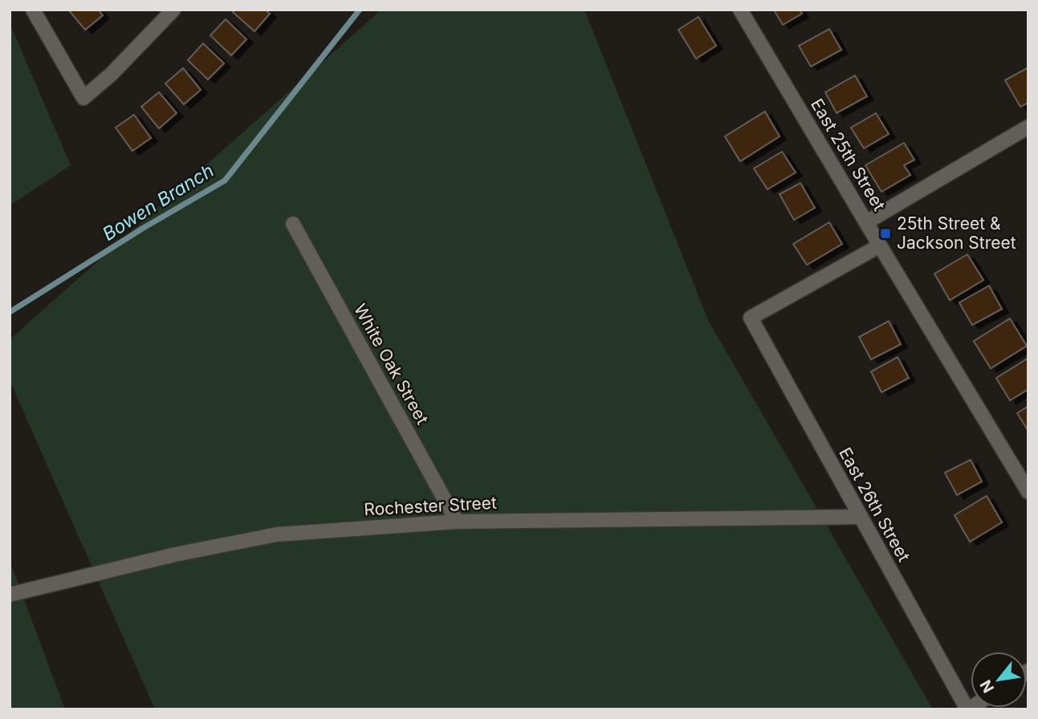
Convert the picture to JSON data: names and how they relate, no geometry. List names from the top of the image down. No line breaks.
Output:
{"streets":{"street":["East 25th Street","White Oak Street","East 26th Street","Rochester Street"]},"crossings":[["East 25th Street","East 26th Street"],["White Oak Street","Rochester Street"],["East 26th Street","Rochester Street"]],"water":["Bowen Branch"],"places":{"transit":["25th Street & Jackson Street"]},"north":"bottom left"}
